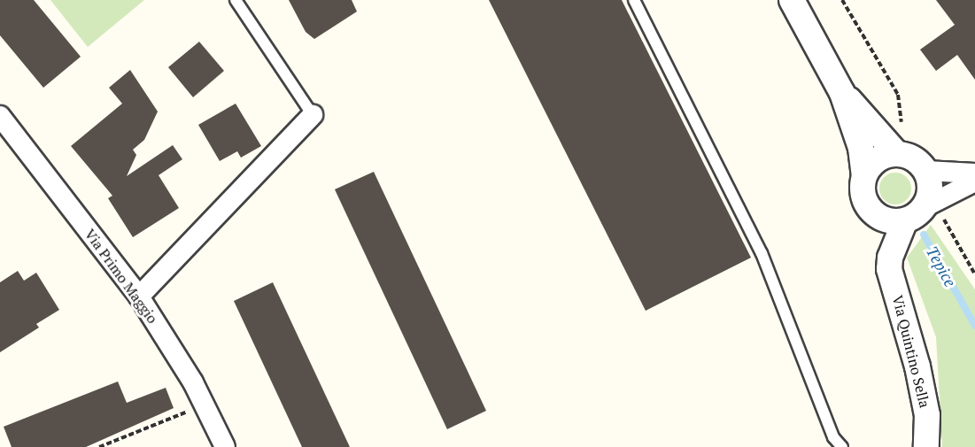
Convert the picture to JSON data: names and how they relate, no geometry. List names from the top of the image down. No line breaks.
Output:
{"streets":{"street":["Via Primo Maggio","Via Quintino Sella"]},"water":["Tepice"]}
